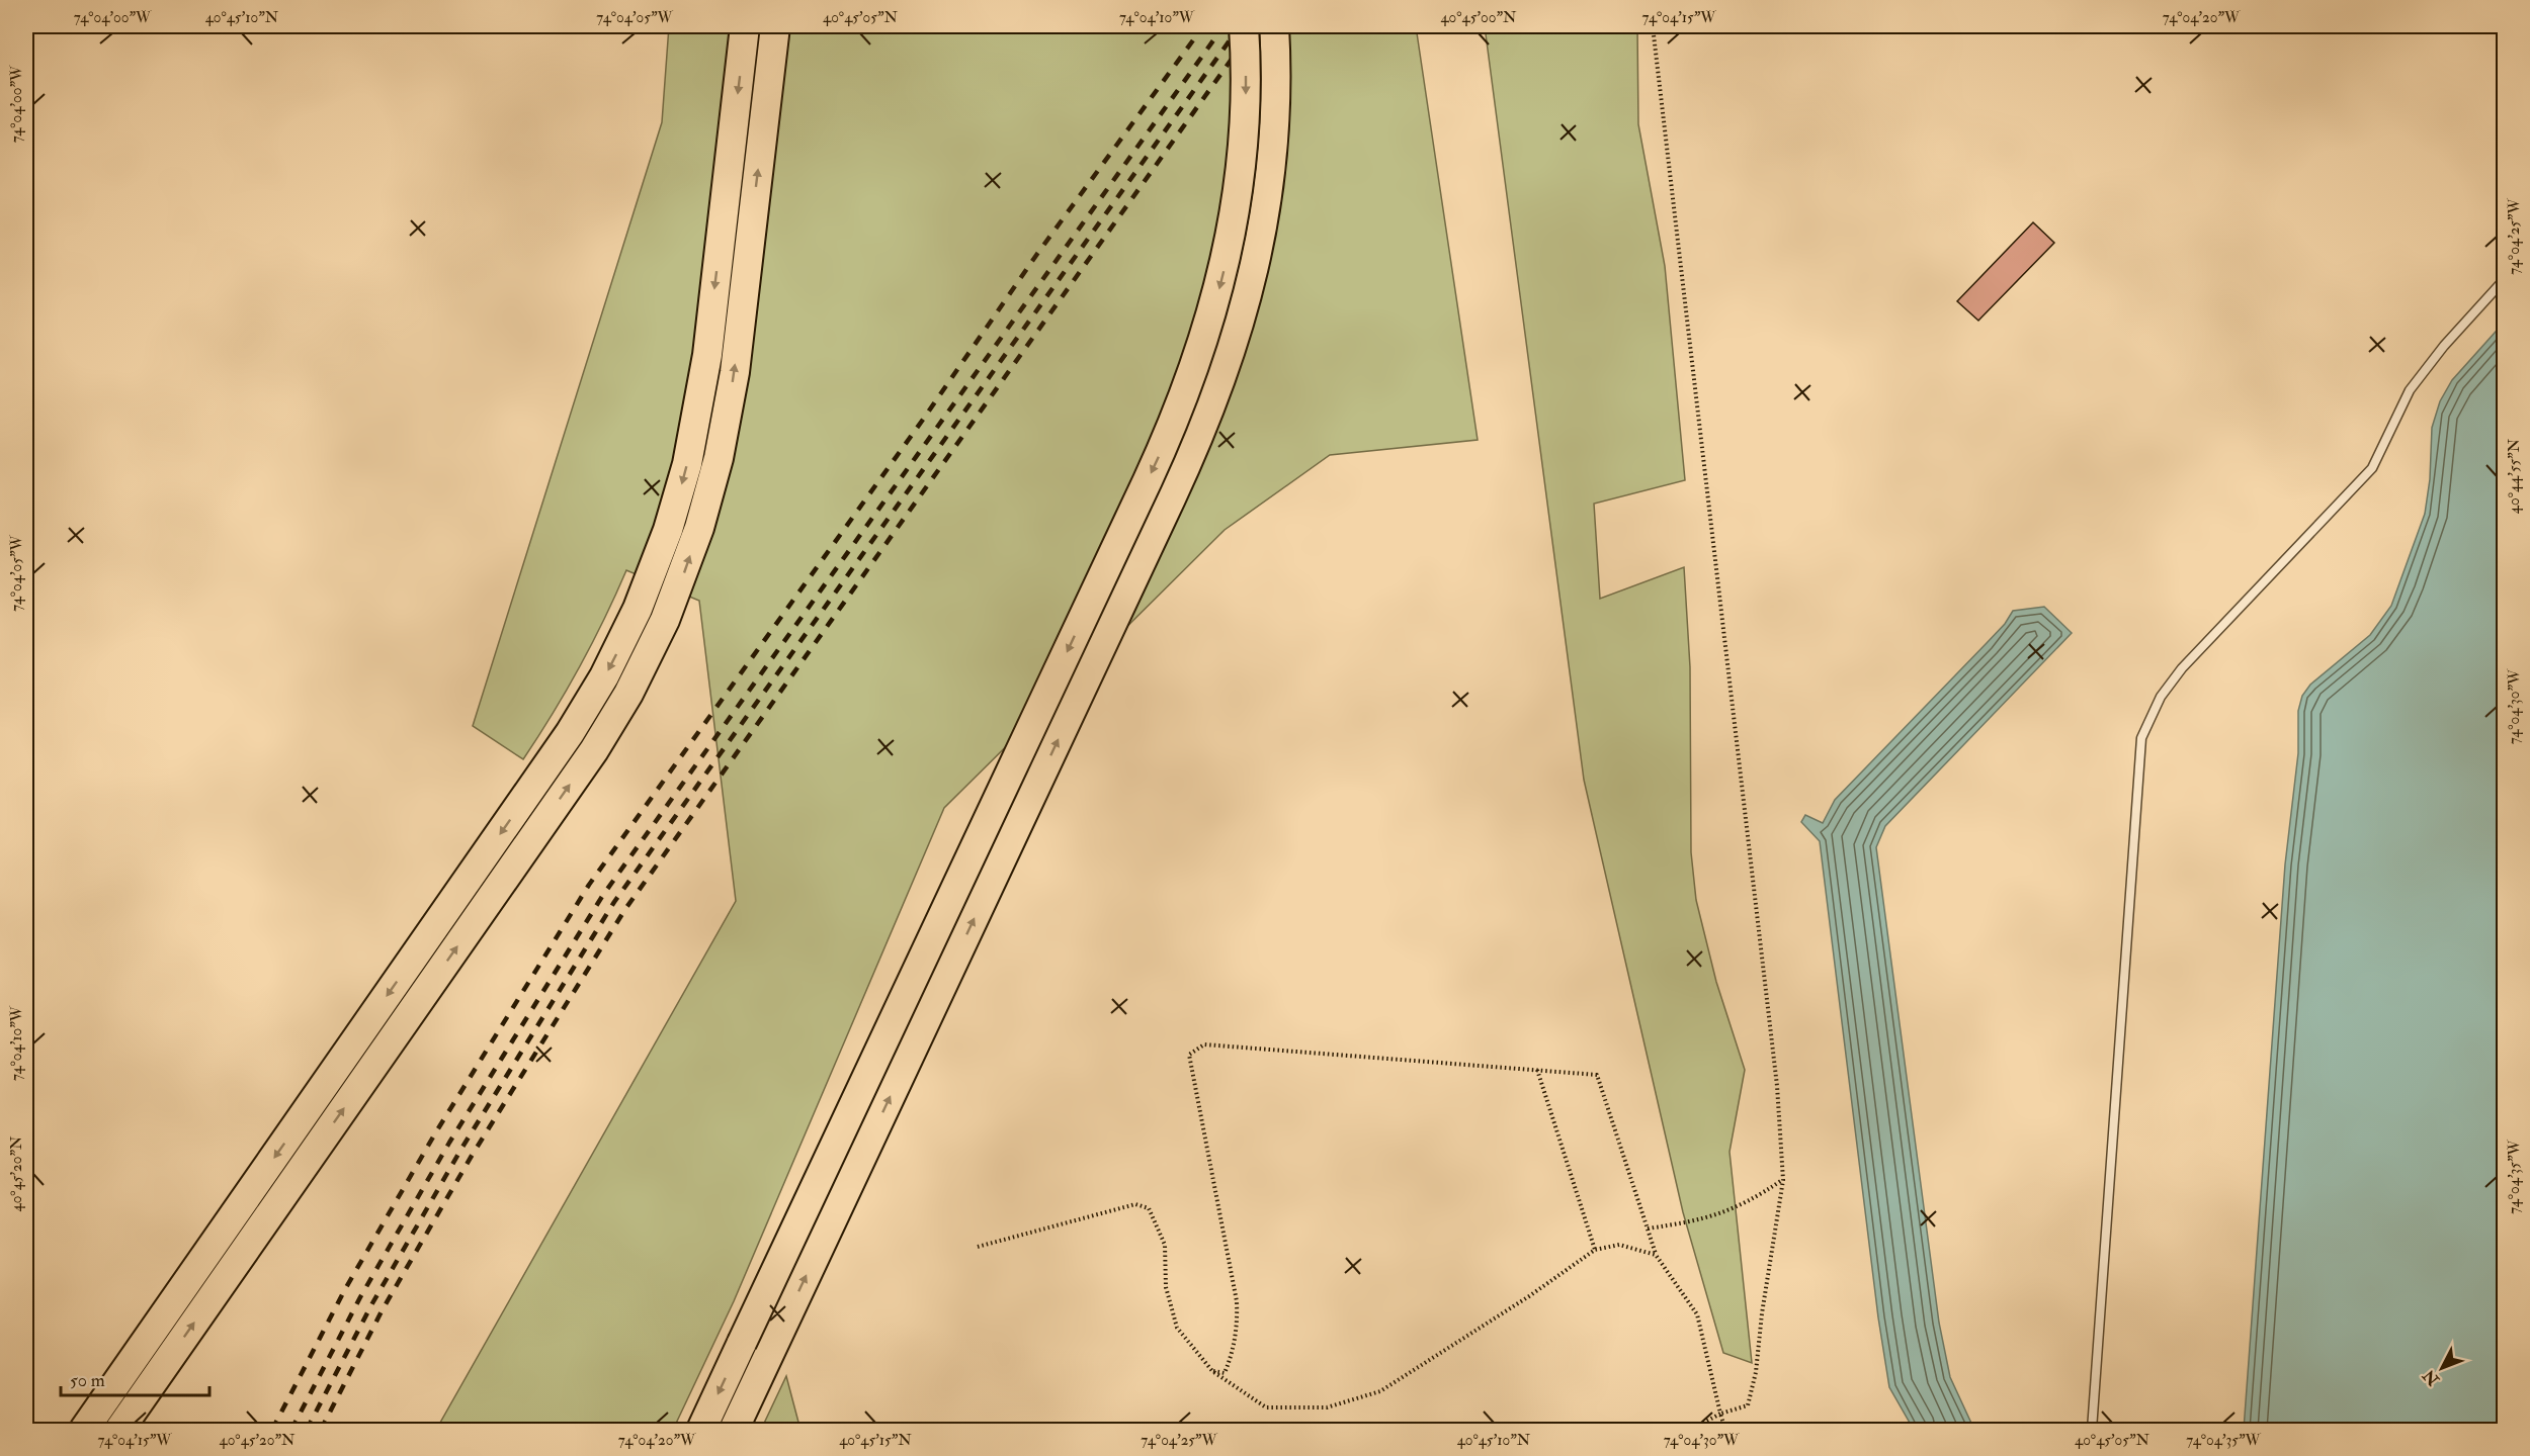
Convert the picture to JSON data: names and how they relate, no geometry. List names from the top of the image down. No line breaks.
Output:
{"scale_bar":"50 m","north":"bottom left","coordinates":["74°04'00\"W","40°45'10\"N","74°04'05\"W","40°45'05\"N","74°04'10\"W","40°45'00\"N","74°04'15\"W","74°04'20\"W","74°04'25\"W","40°44'55\"N","74°04'30\"W","40°45'20\"N","74°04'35\"W","40°45'15\"N"]}
